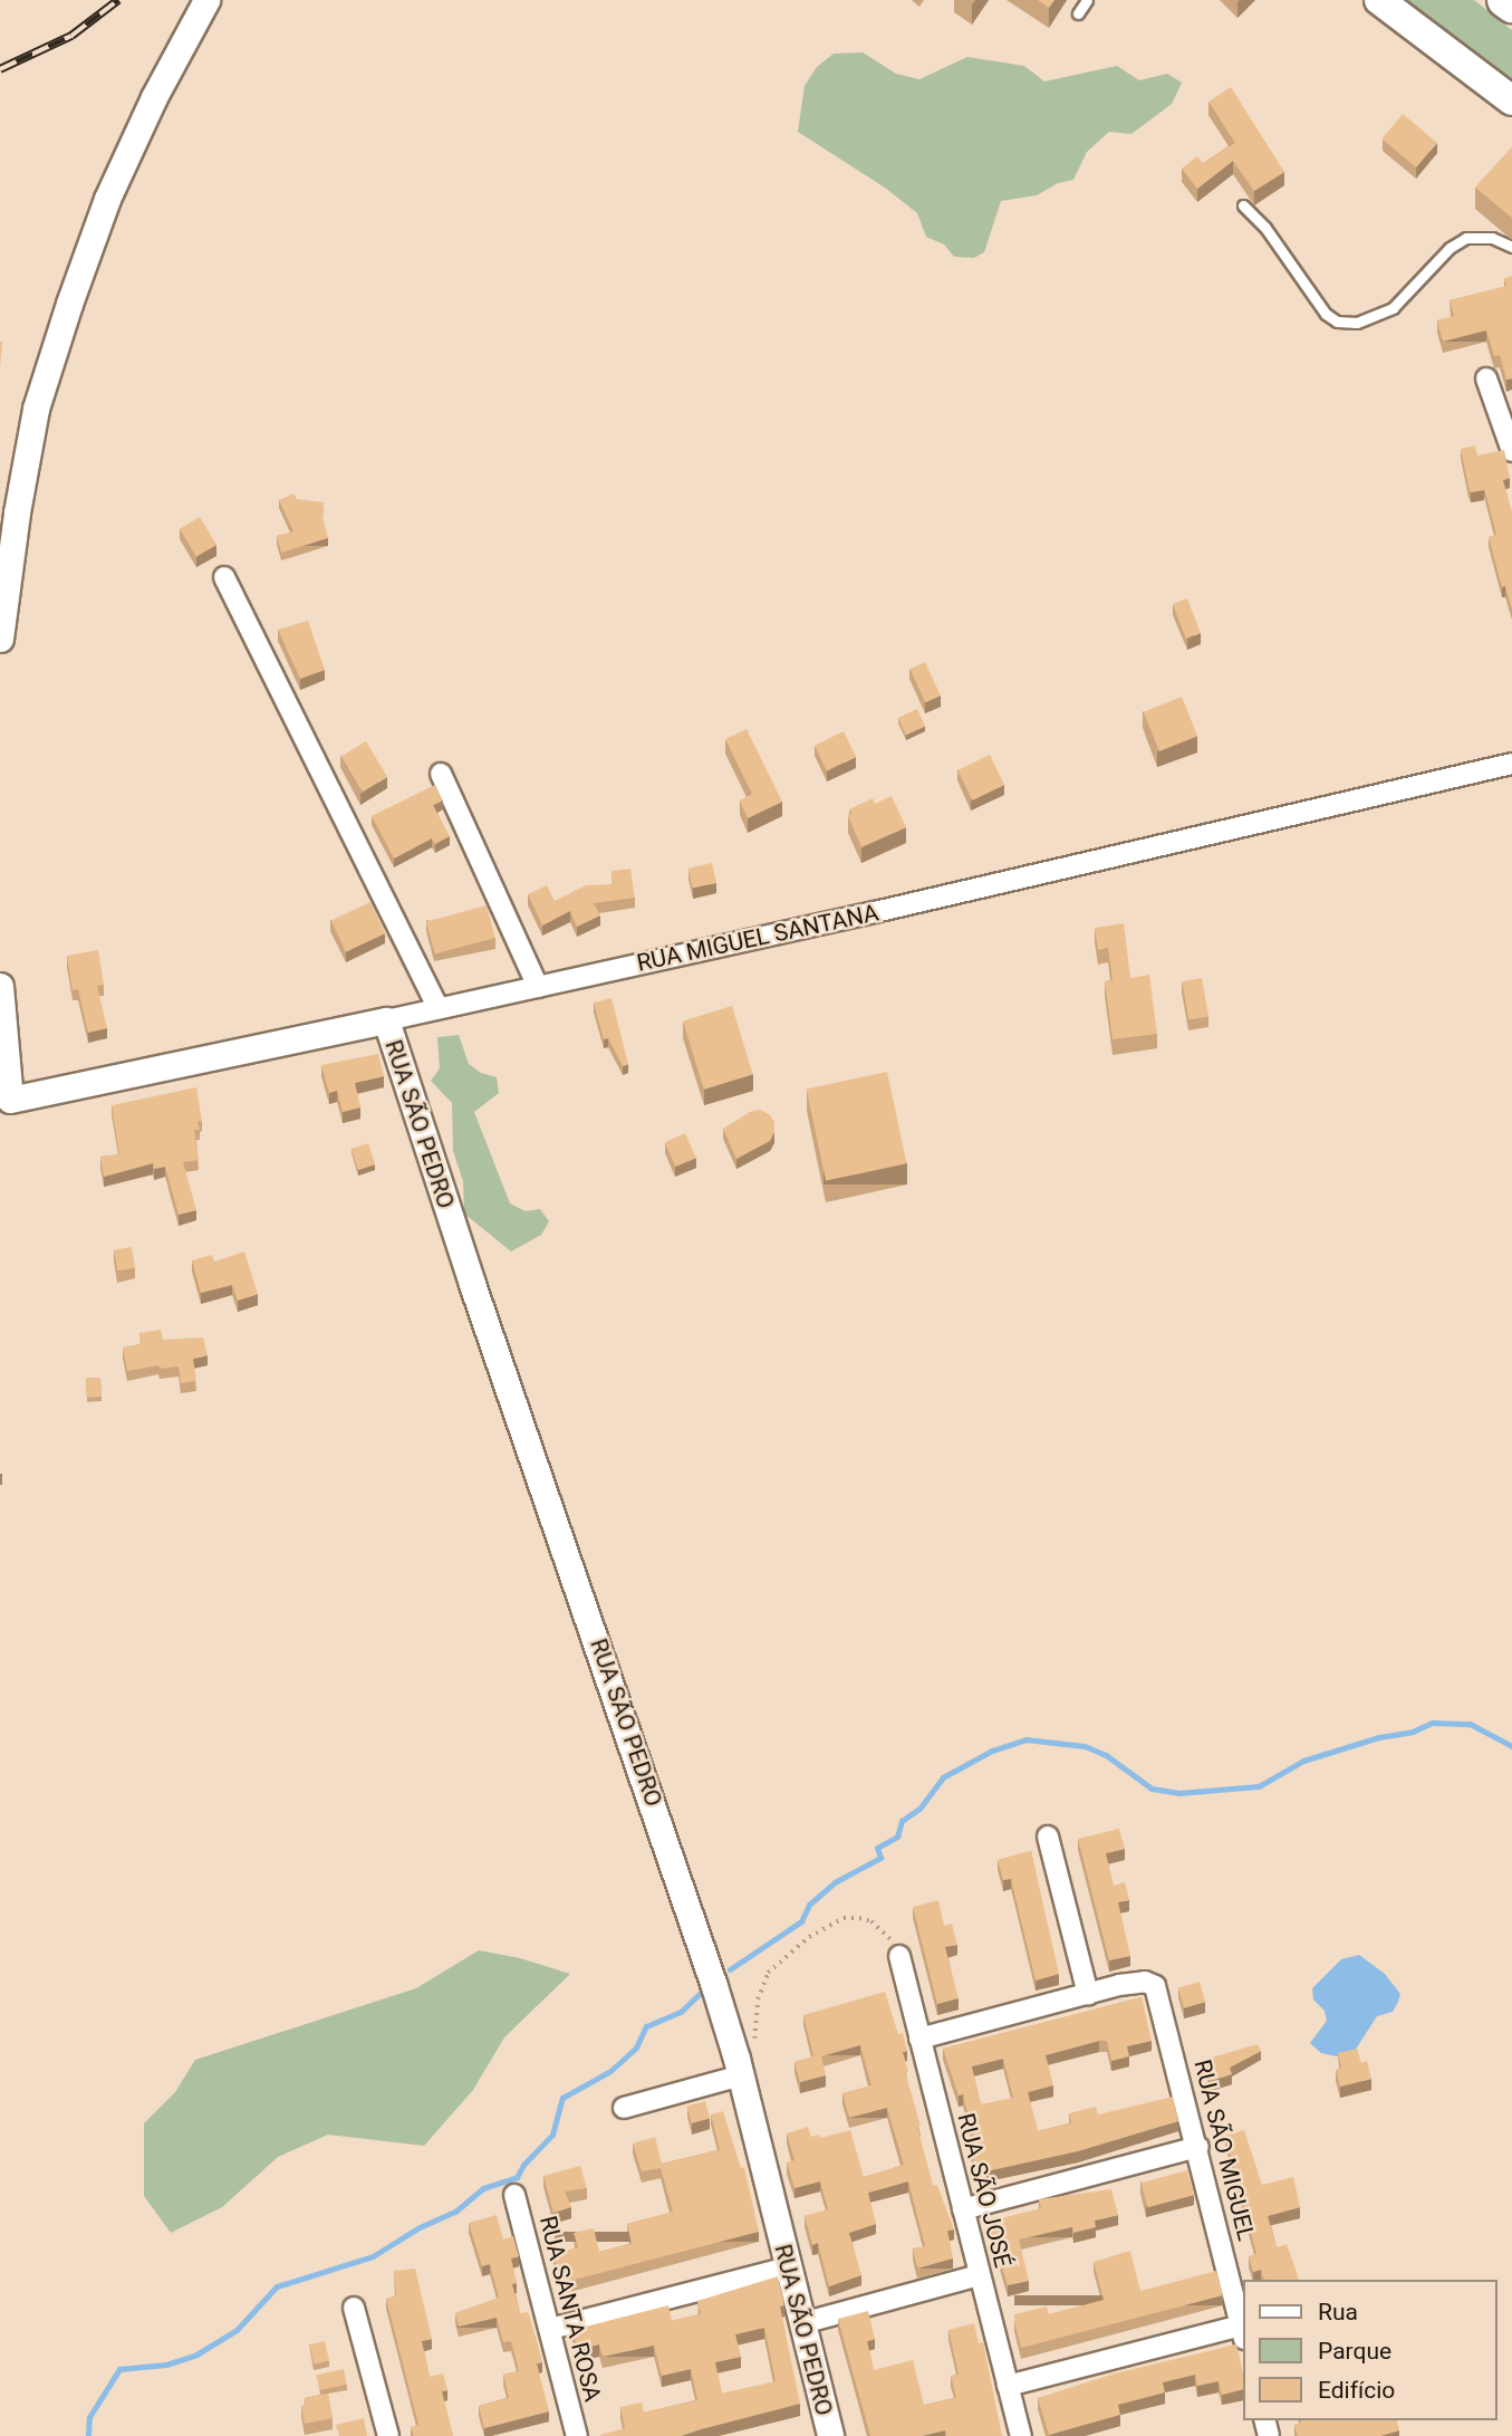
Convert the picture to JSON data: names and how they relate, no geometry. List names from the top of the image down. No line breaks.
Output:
{"streets":{"street":["RUA MIGUEL SANTANA","RUA SÃO PEDRO","RUA SÃO MIGUEL","RUA SÃO JOSÉ","RUA SANTA ROSA"]},"crossings":[["RUA MIGUEL SANTANA","RUA SÃO PEDRO"]],"legend":["Rua","Parque","Edifício"]}
